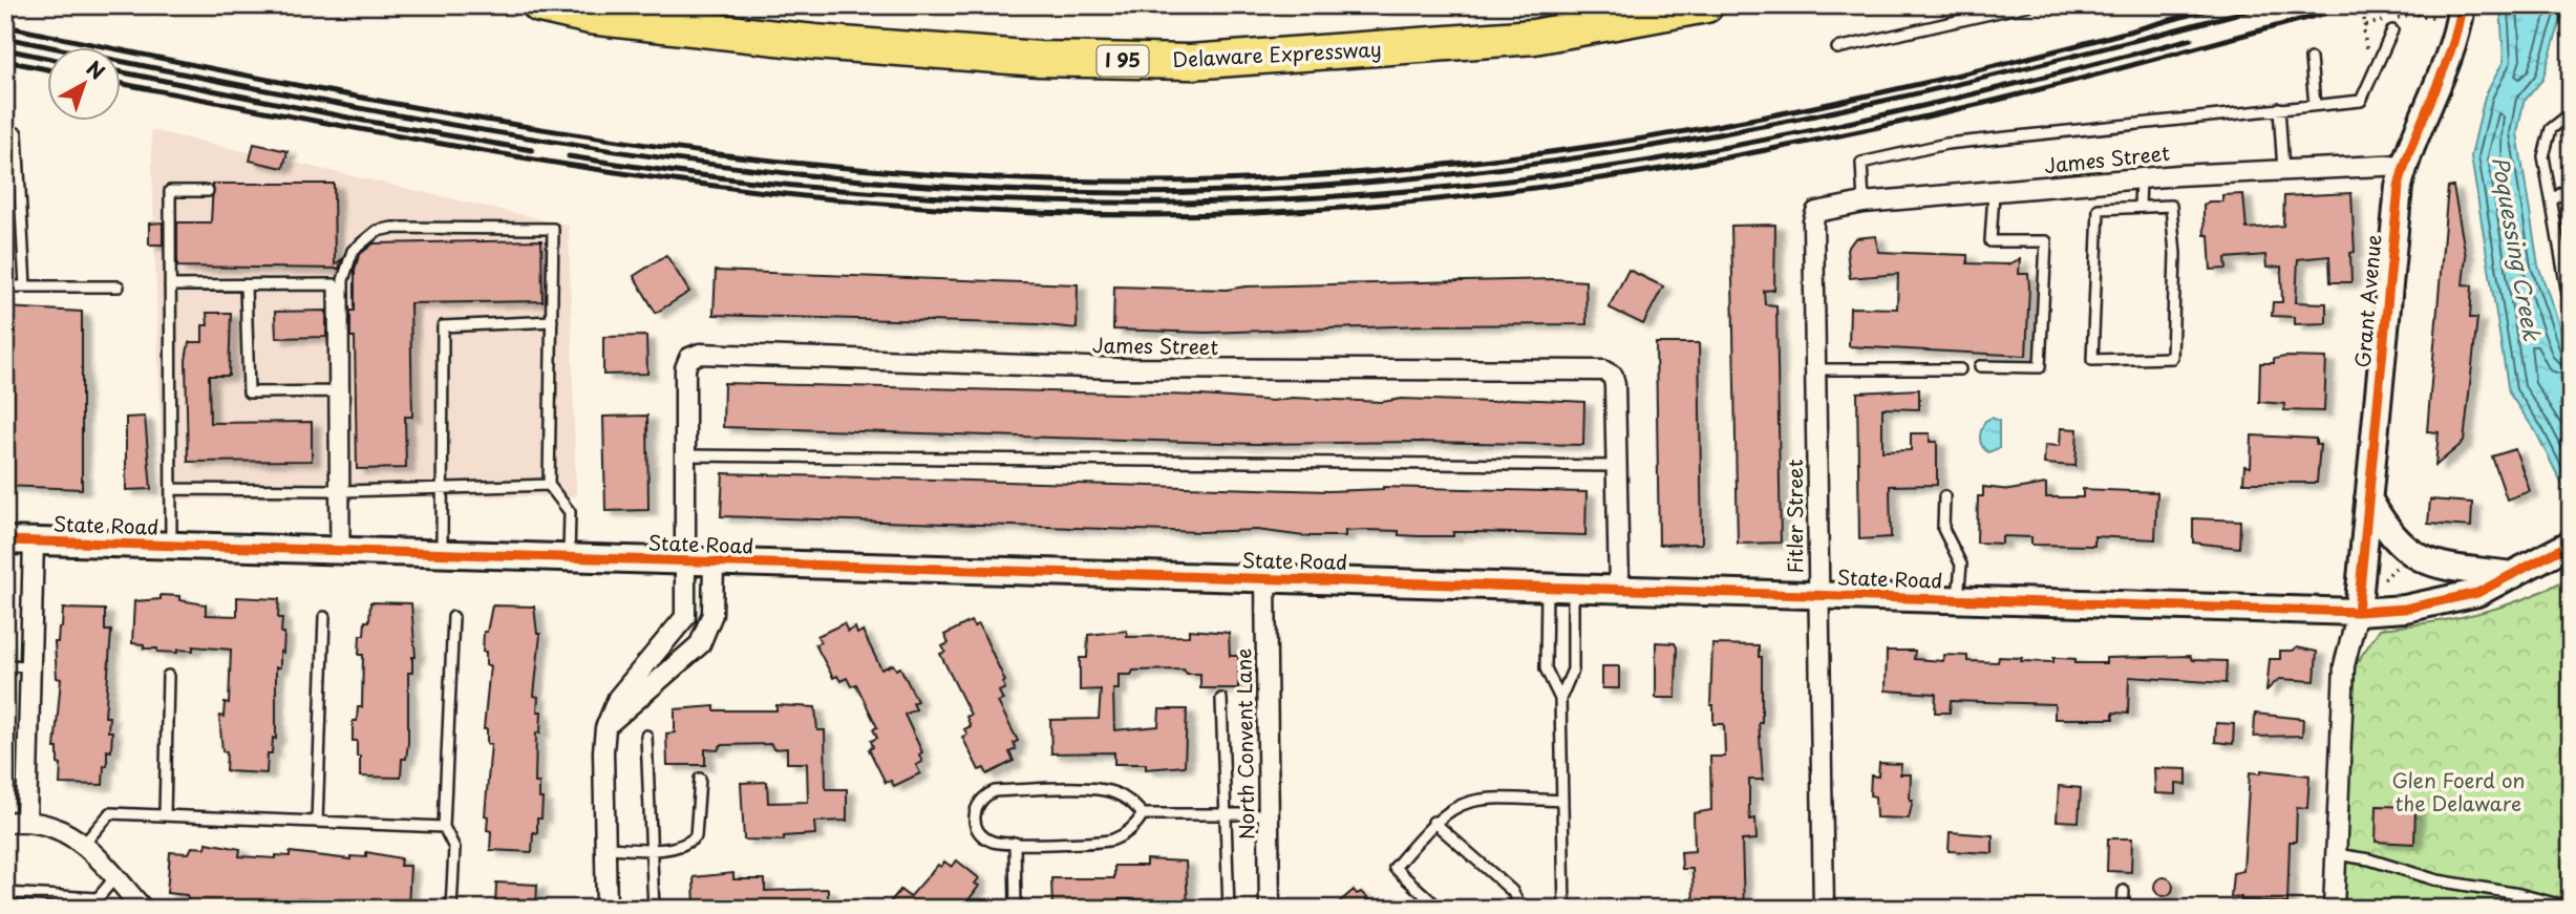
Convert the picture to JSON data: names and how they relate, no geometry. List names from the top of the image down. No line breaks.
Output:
{"streets":{"highway":["Delaware Expressway","I 95"],"main road":["Grant Avenue","State Road"],"street":["James Street","Fitler Street","North Convent Lane"]},"crossings":[["James Street","Grant Avenue"],["James Street","Fitler Street"],["James Street","State Road"],["Grant Avenue","State Road"],["Fitler Street","State Road"],["State Road","North Convent Lane"]],"water":["Poquessing Creek"],"parks":["Glen Foerd on the Delaware"],"north":"top right"}
